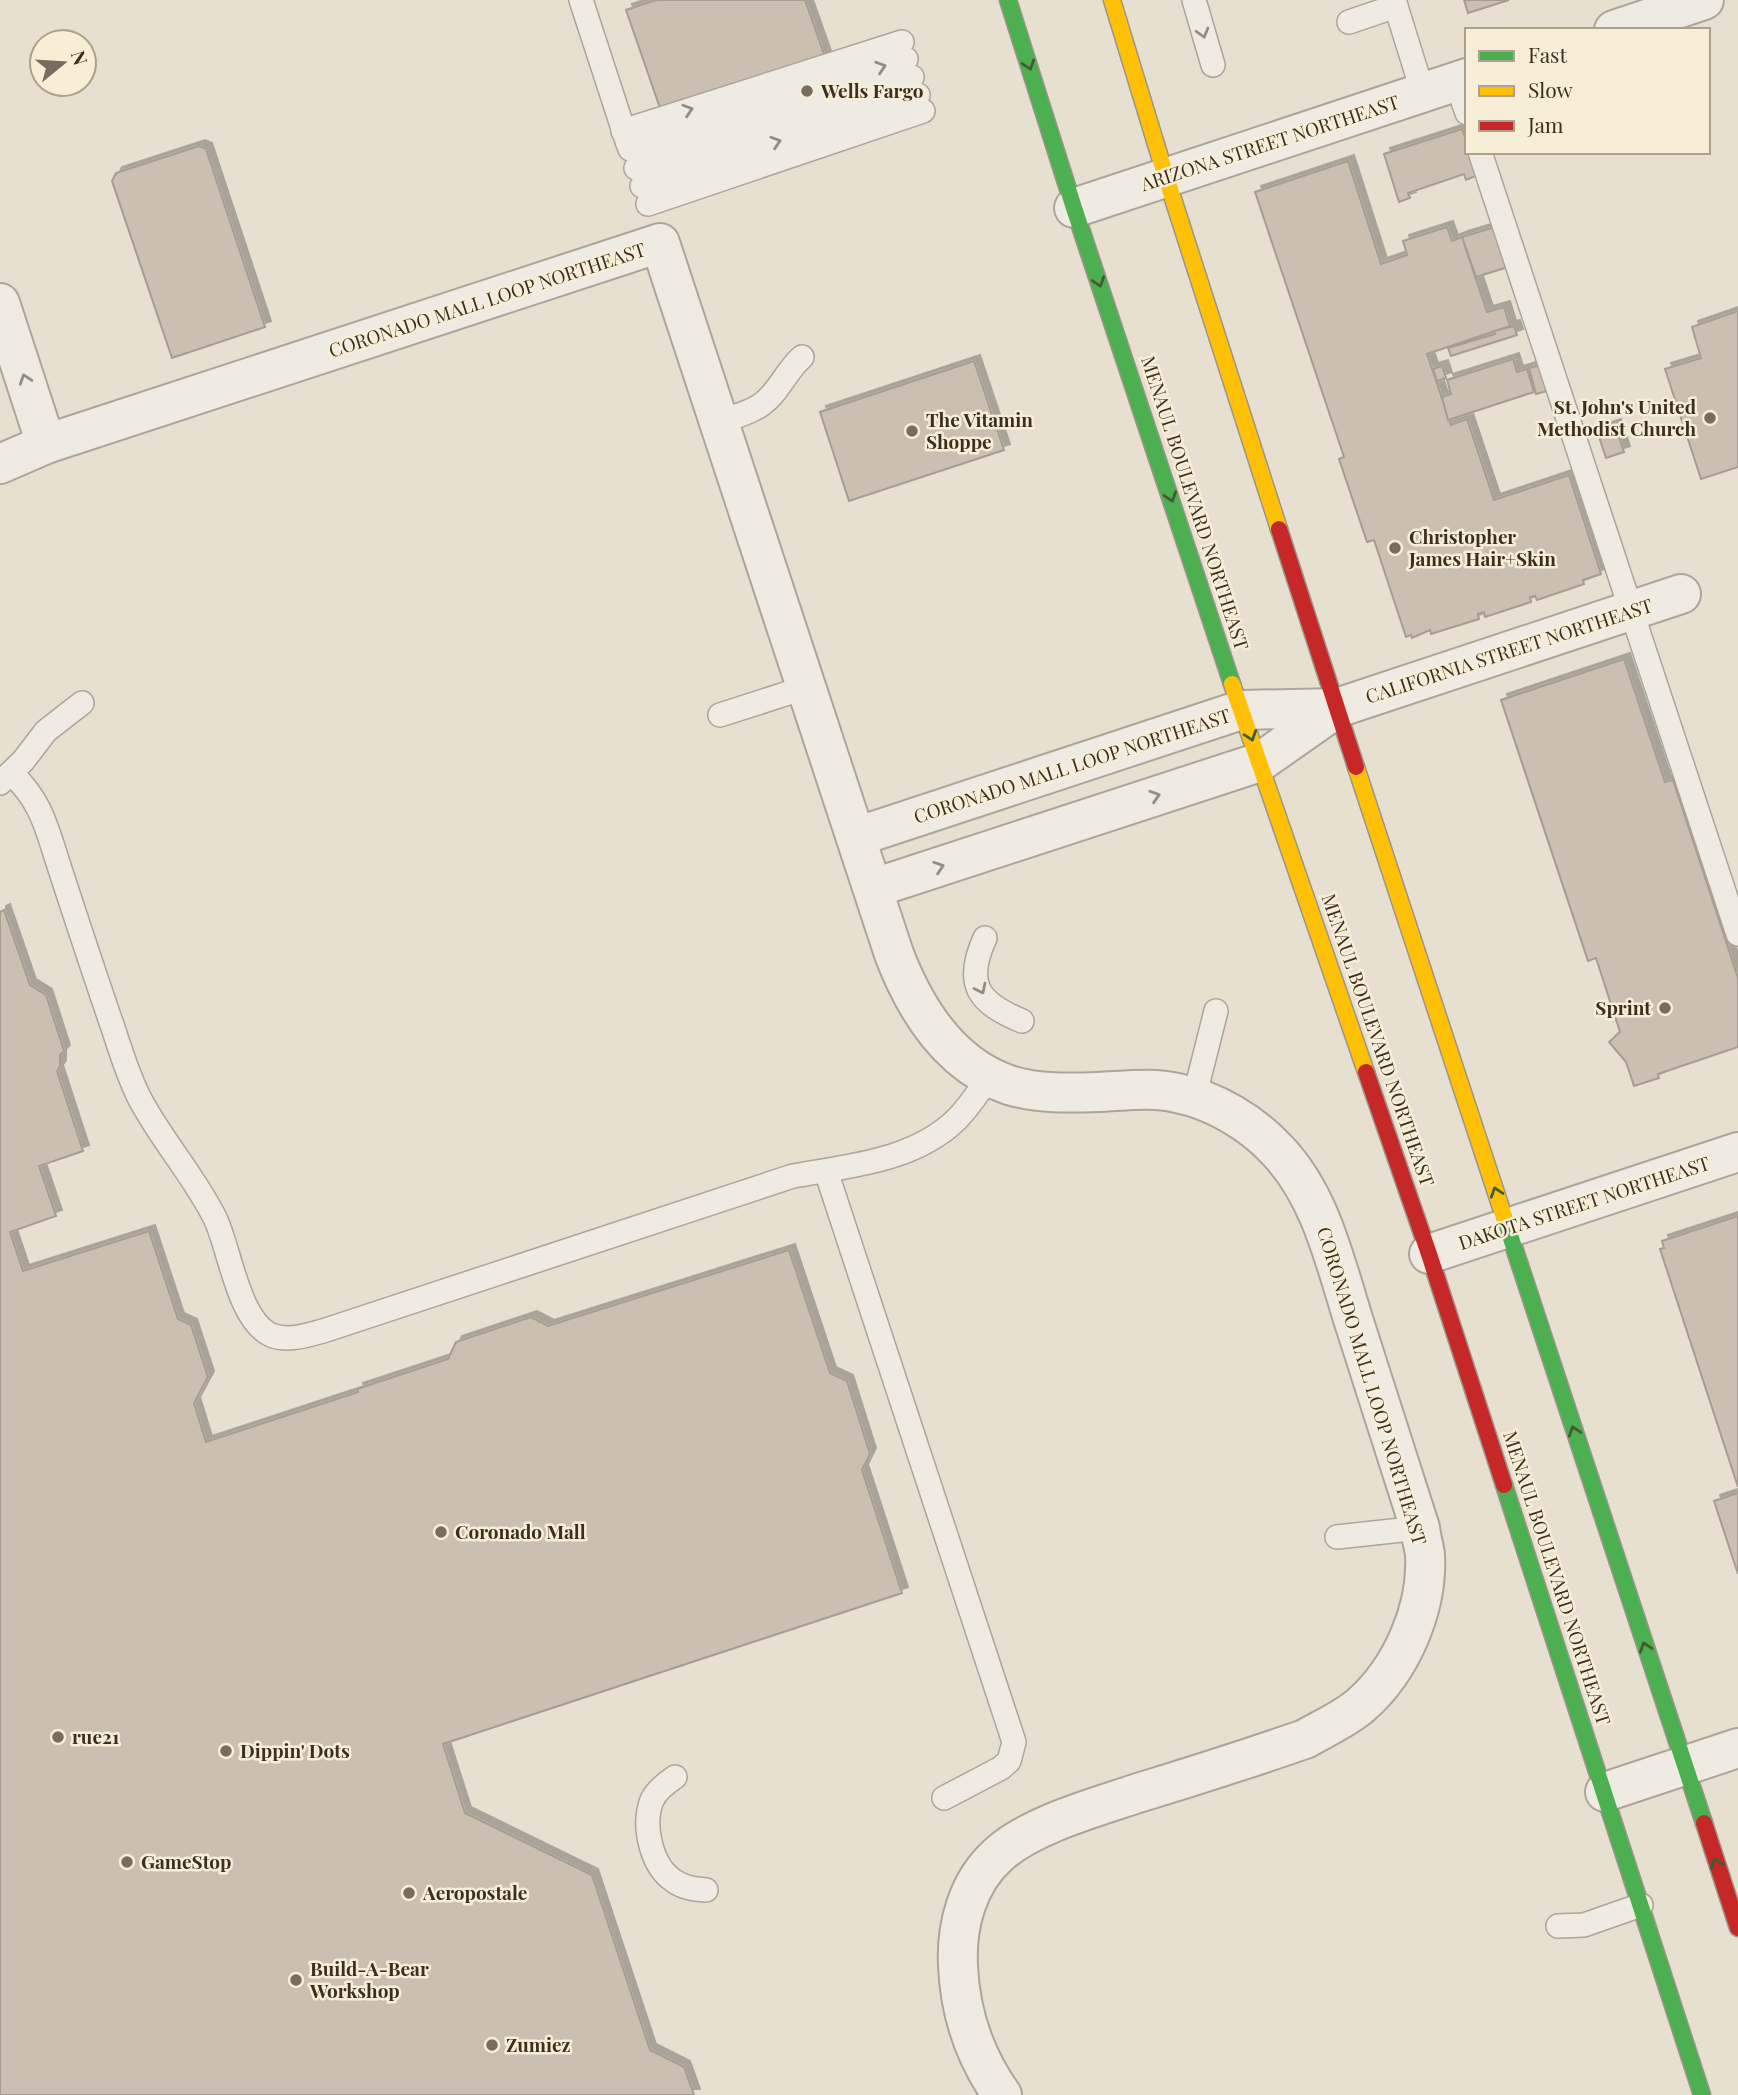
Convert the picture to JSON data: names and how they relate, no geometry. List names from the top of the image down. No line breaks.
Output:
{"streets":{"main road":["MENAUL BOULEVARD NORTHEAST"],"street":["ARIZONA STREET NORTHEAST","CORONADO MALL LOOP NORTHEAST","CALIFORNIA STREET NORTHEAST","DAKOTA STREET NORTHEAST"]},"crossings":[["ARIZONA STREET NORTHEAST","MENAUL BOULEVARD NORTHEAST"],["CORONADO MALL LOOP NORTHEAST","MENAUL BOULEVARD NORTHEAST"],["CORONADO MALL LOOP NORTHEAST","CALIFORNIA STREET NORTHEAST"],["MENAUL BOULEVARD NORTHEAST","DAKOTA STREET NORTHEAST"]],"places":["Wells Fargo","St. John's United Methodist Church","The Vitamin Shoppe","Christopher James Hair+Skin","Sprint","Coronado Mall","rue21","Dippin' Dots","GameStop","Aeropostale","Build-A-Bear Workshop","Zumiez"],"legend":["Fast","Slow","Jam"],"north":"right"}
